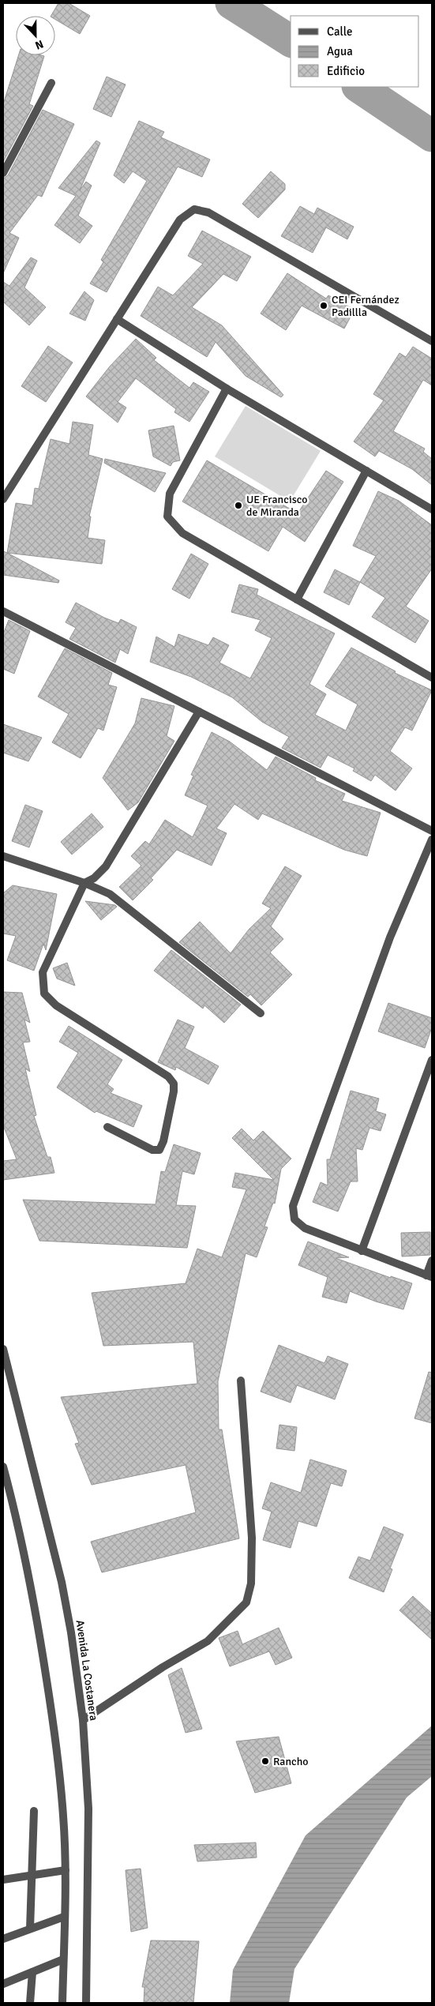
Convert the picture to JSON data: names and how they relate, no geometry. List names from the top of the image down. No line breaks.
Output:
{"streets":{"street":["Avenida La Costanera"]},"places":["CEI Fernández Padillla","UE Francisco de Miranda","Rancho"],"legend":["Calle","Agua","Edificio"],"north":"bottom"}
